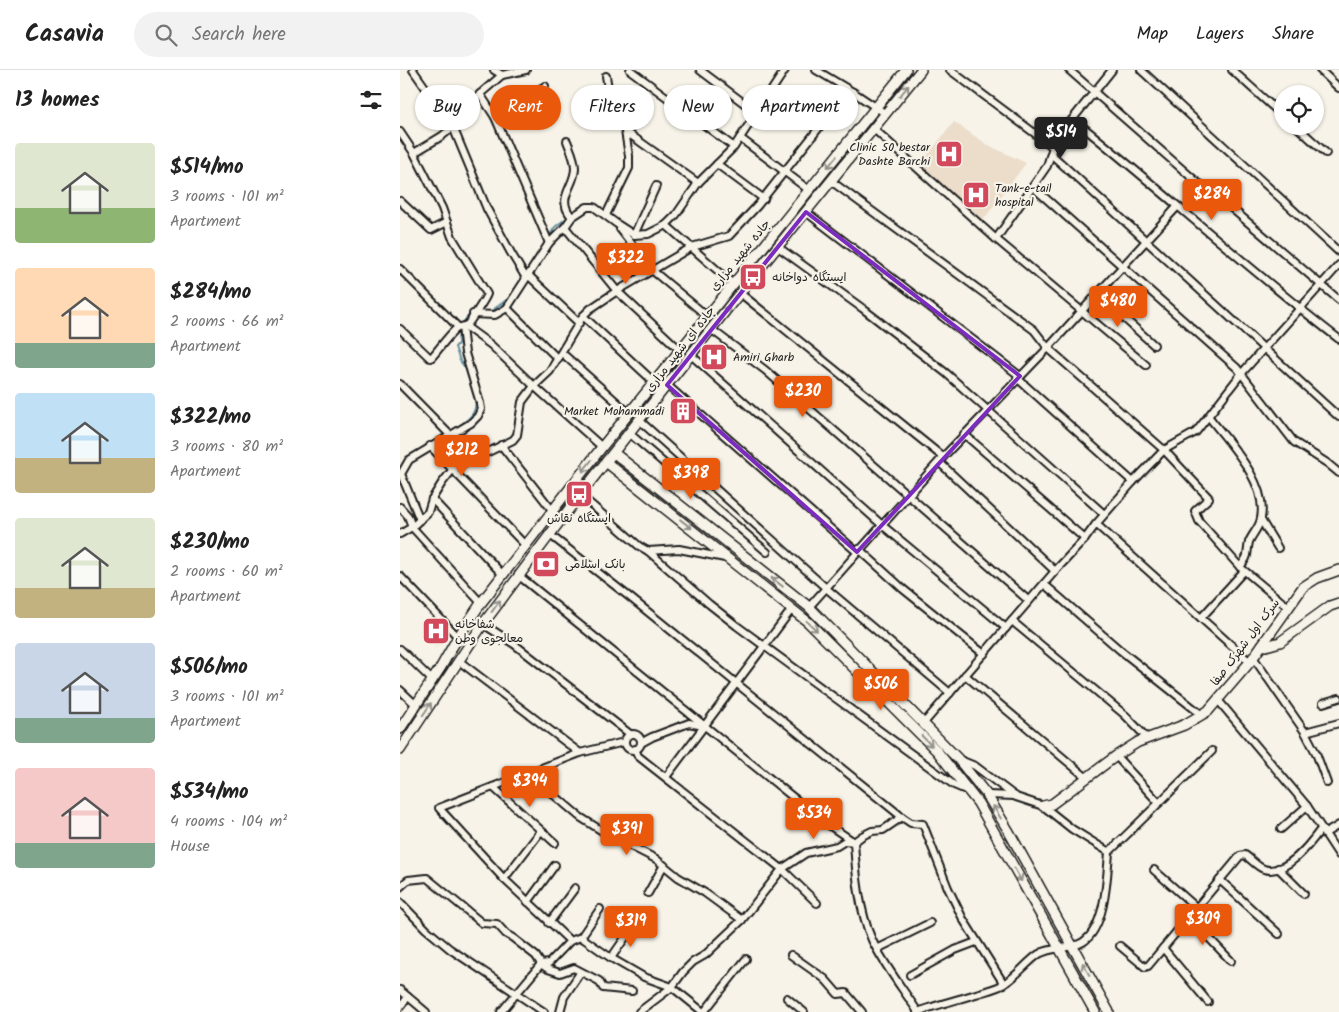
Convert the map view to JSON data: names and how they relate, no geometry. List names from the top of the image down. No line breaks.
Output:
{"streets":{"main road":["جاده شهید مزاری","جاده ای شهید مزاری","سرک اول شهرک صفا"]},"places":{"hospital":["Clinic 50 bestar Dashte Barchi","Tank-e-tail hospital","Amiri Gharb","شفاخانه معالجوی وطن"],"bus stop":["ایستگاه دواخانه","ایستگاه نقاش"],"building":["Market Mohammadi"],"bank":["بانک اسلامی"]},"page":{"header":"Casavia","search":"Search here","nav":["Map","Layers","Share"],"heading":"13 homes","chip":["Buy","Rent","Filters","New","Apartment"],"price":["$514","$284","$322","$480","$230","$212","$398","$506","$394","$534","$391","$309","$319"],"list":[{"name":"$514/mo","note":"3 rooms · 101 m² · Apartment"},{"name":"$284/mo","note":"2 rooms · 66 m² · Apartment"},{"name":"$322/mo","note":"3 rooms · 80 m² · Apartment"},{"name":"$230/mo","note":"2 rooms · 60 m² · Apartment"},{"name":"$506/mo","note":"3 rooms · 101 m² · Apartment"},{"name":"$534/mo","note":"4 rooms · 104 m² · House"}]}}
